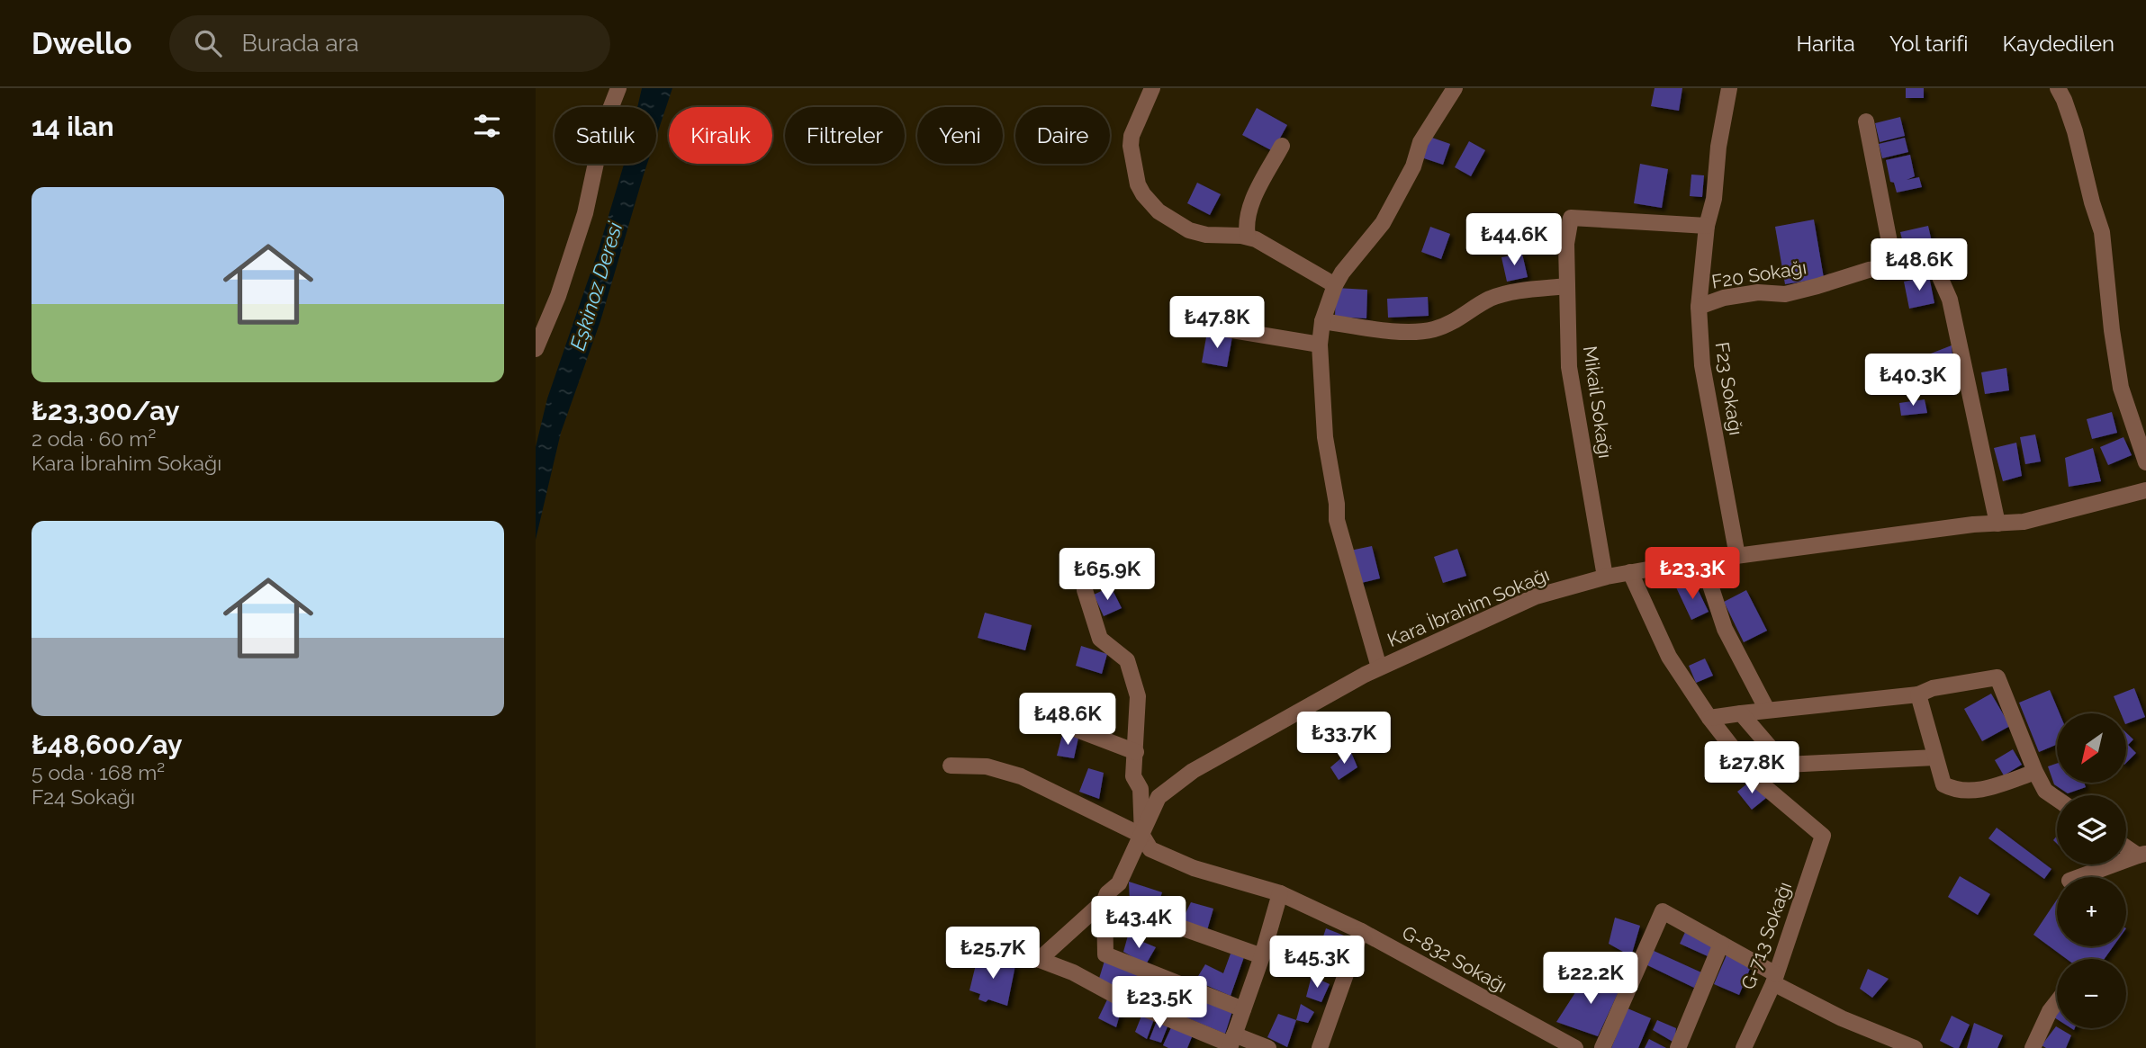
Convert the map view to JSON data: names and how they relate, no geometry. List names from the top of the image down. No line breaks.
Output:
{"streets":{"street":["F20 Sokağı","F23 Sokağı","Mikail Sokağı","Kara İbrahim Sokağı","G-713 Sokağı","G-832 Sokağı"]},"crossings":[["F20 Sokağı","F23 Sokağı"],["F20 Sokağı","Kara İbrahim Sokağı"],["F23 Sokağı","Mikail Sokağı"],["F23 Sokağı","Kara İbrahim Sokağı"],["Mikail Sokağı","Kara İbrahim Sokağı"],["Kara İbrahim Sokağı","G-832 Sokağı"]],"water":["Eşkinoz Deresi"],"north":"bottom left","page":{"header":"Dwello","search":"Burada ara","nav":["Harita","Yol tarifi","Kaydedilen"],"heading":"14 ilan","chip":["Satılık","Kiralık","Filtreler","Yeni","Daire"],"list":[{"name":"₺23,300/ay","note":"2 oda · 60 m² · Kara İbrahim Sokağı"},{"name":"₺48,600/ay","note":"5 oda · 168 m² · F24 Sokağı"}],"price":["₺44.6K","₺48.6K","₺47.8K","₺40.3K","₺23.3K","₺65.9K","₺48.6K","₺33.7K","₺27.8K","₺43.4K","₺25.7K","₺45.3K","₺22.2K","₺23.5K"],"map_buttons":["+","−"]}}
